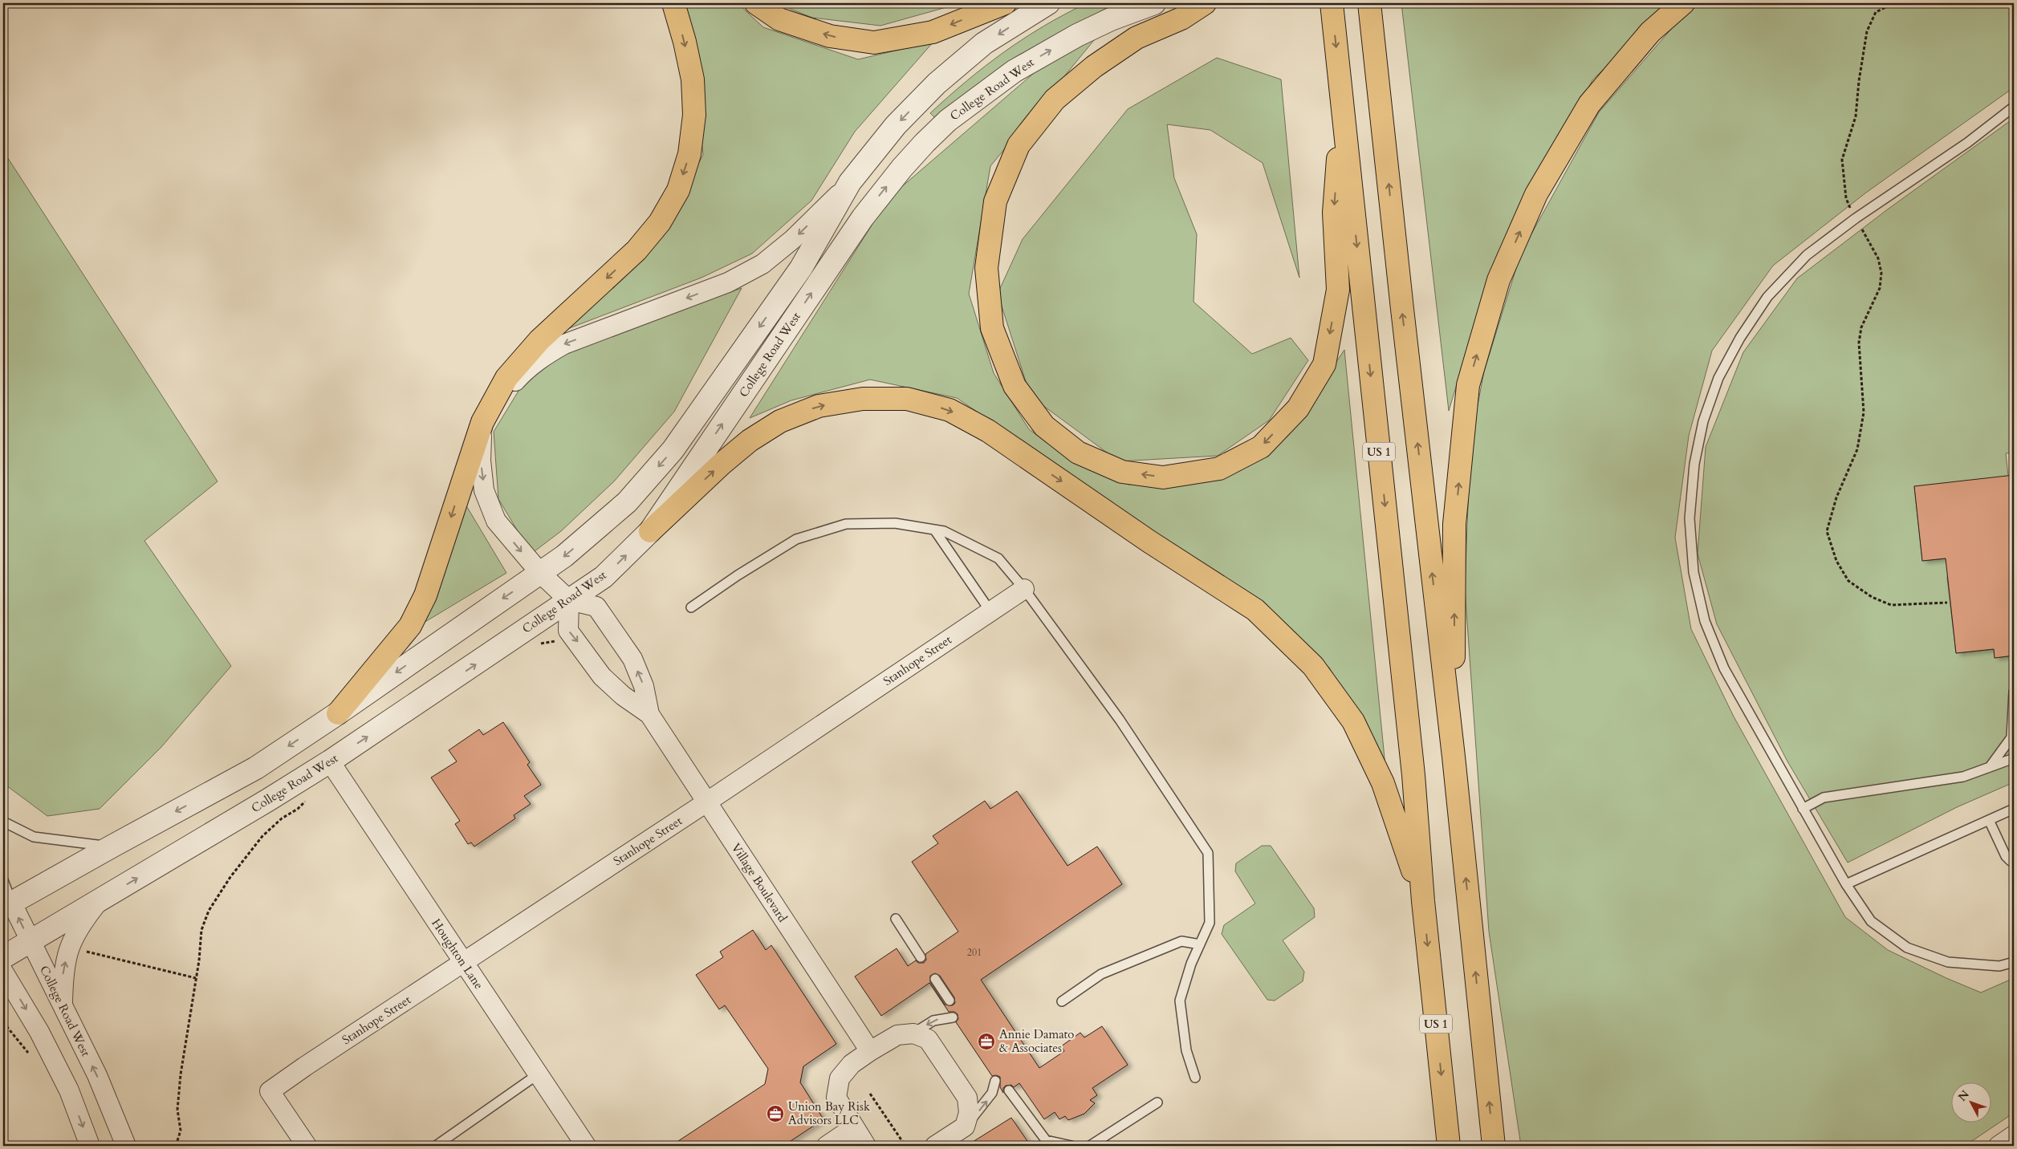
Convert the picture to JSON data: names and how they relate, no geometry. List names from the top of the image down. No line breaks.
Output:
{"streets":{"highway":["US 1"],"street":["College Road West","Stanhope Street","Village Boulevard","Houghton Lane"]},"crossings":[["College Road West","Village Boulevard"],["College Road West","Houghton Lane"],["Stanhope Street","Village Boulevard"],["Stanhope Street","Houghton Lane"]],"places":{"office":["Annie Damato & Associates","Union Bay Risk Advisors LLC"]},"house_numbers":["201"],"north":"top left"}
